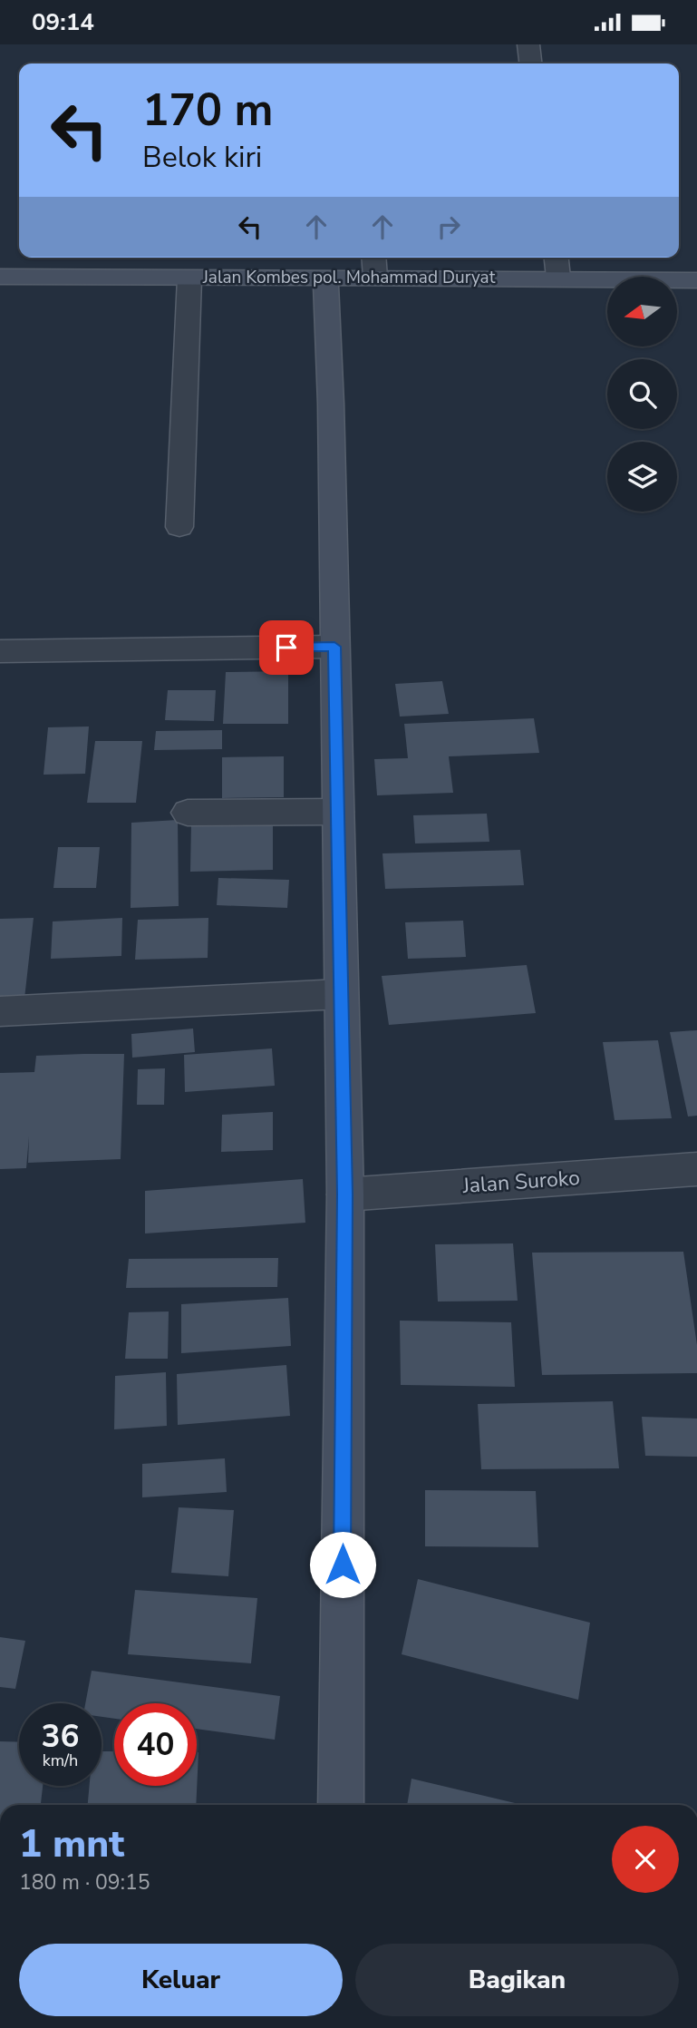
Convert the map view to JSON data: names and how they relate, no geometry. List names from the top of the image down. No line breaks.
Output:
{"streets":{"street":["Jalan Kombes pol. Mohammad Duryat","Jalan Suroko"]},"north":"left","page":{"status":"09:14","turn":["170 m","Belok kiri"],"speed":"36 km/h","limit":"40","heading":["1 mnt","180 m · 09:15"],"buttons":["Keluar","Bagikan"]}}
